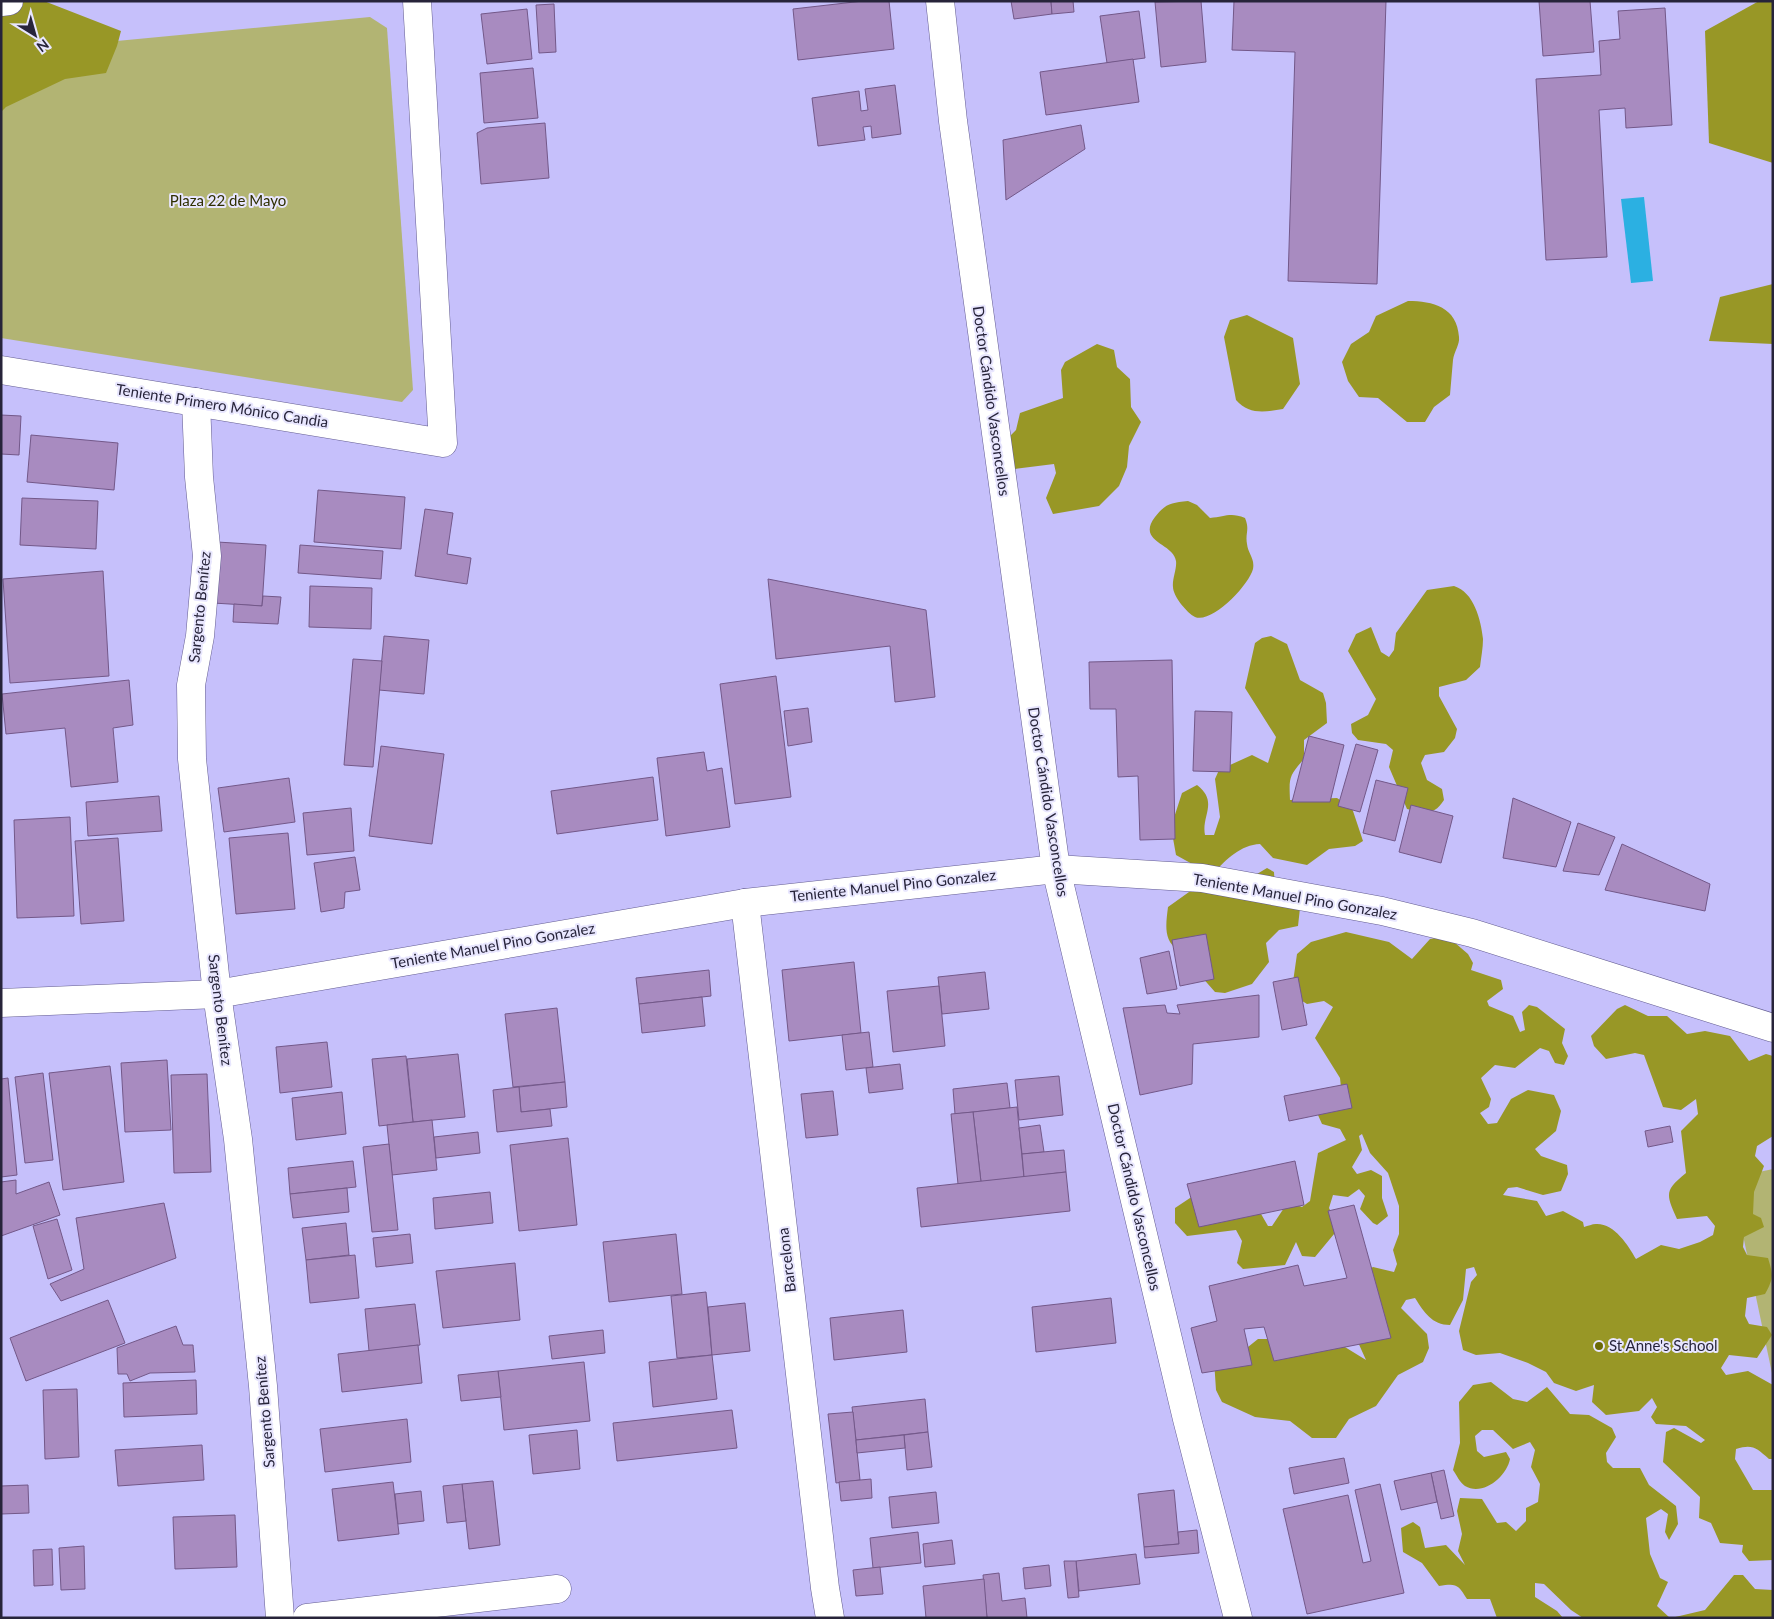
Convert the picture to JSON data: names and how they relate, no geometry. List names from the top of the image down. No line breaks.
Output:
{"streets":{"street":["Doctor Cándido Vasconcellos","Teniente Primero Mónico Candia","Sargento Benítez","Teniente Manuel Pino Gonzalez","Barcelona"]},"crossings":[["Doctor Cándido Vasconcellos","Teniente Manuel Pino Gonzalez"],["Teniente Primero Mónico Candia","Sargento Benítez"],["Sargento Benítez","Teniente Manuel Pino Gonzalez"],["Teniente Manuel Pino Gonzalez","Barcelona"]],"parks":["Plaza 22 de Mayo"],"places":["St Anne's School"],"north":"bottom right"}
